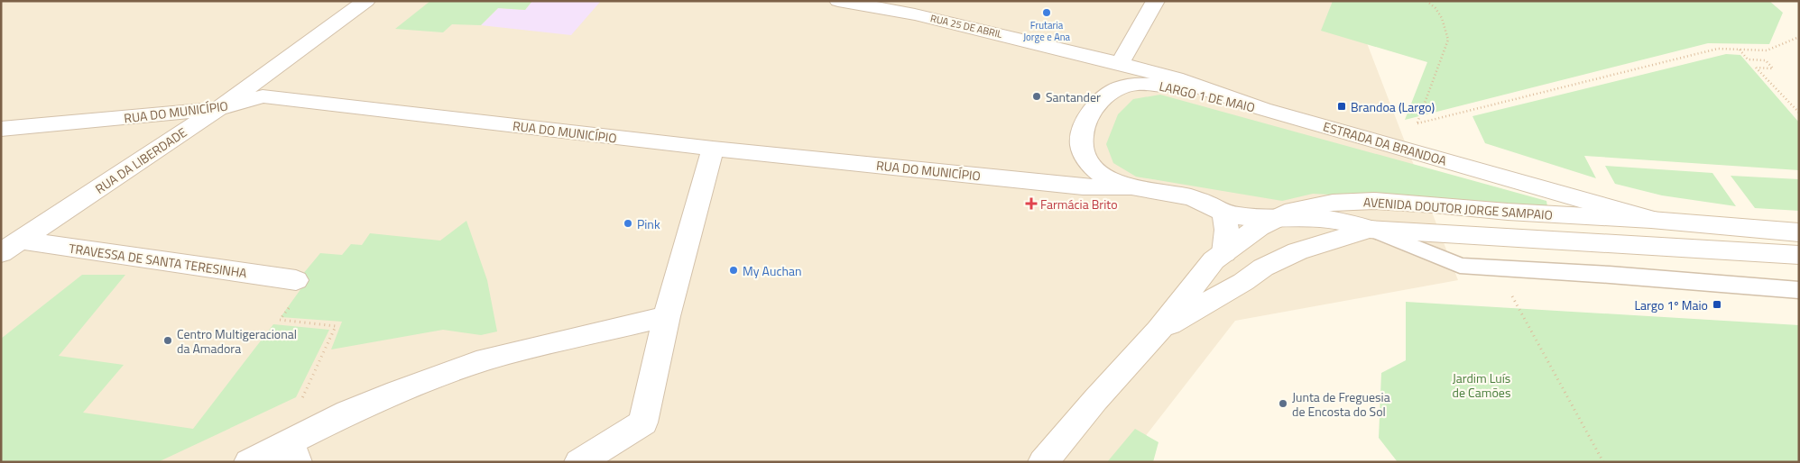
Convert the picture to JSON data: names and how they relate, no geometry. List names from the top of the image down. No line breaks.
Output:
{"streets":{"street":["RUA 25 DE ABRIL","LARGO 1 DE MAIO","RUA DO MUNICÍPIO","ESTRADA DA BRANDOA","RUA DA LIBERDADE","AVENIDA DOUTOR JORGE SAMPAIO","TRAVESSA DE SANTA TERESINHA"]},"crossings":[["RUA 25 DE ABRIL","ESTRADA DA BRANDOA"],["LARGO 1 DE MAIO","RUA DO MUNICÍPIO"],["LARGO 1 DE MAIO","ESTRADA DA BRANDOA"],["LARGO 1 DE MAIO","AVENIDA DOUTOR JORGE SAMPAIO"],["RUA DO MUNICÍPIO","RUA DA LIBERDADE"],["ESTRADA DA BRANDOA","AVENIDA DOUTOR JORGE SAMPAIO"],["RUA DA LIBERDADE","TRAVESSA DE SANTA TERESINHA"]],"parks":["Jardim Luís de Camões"],"places":{"other":["Frutaria Jorge e Ana","Santander","Pink","My Auchan","Centro Multigeracional da Amadora","Junta de Freguesia de Encosta do Sol"],"transit":["Brandoa (Largo)","Largo 1º Maio"],"health":["Farmácia Brito"]}}
